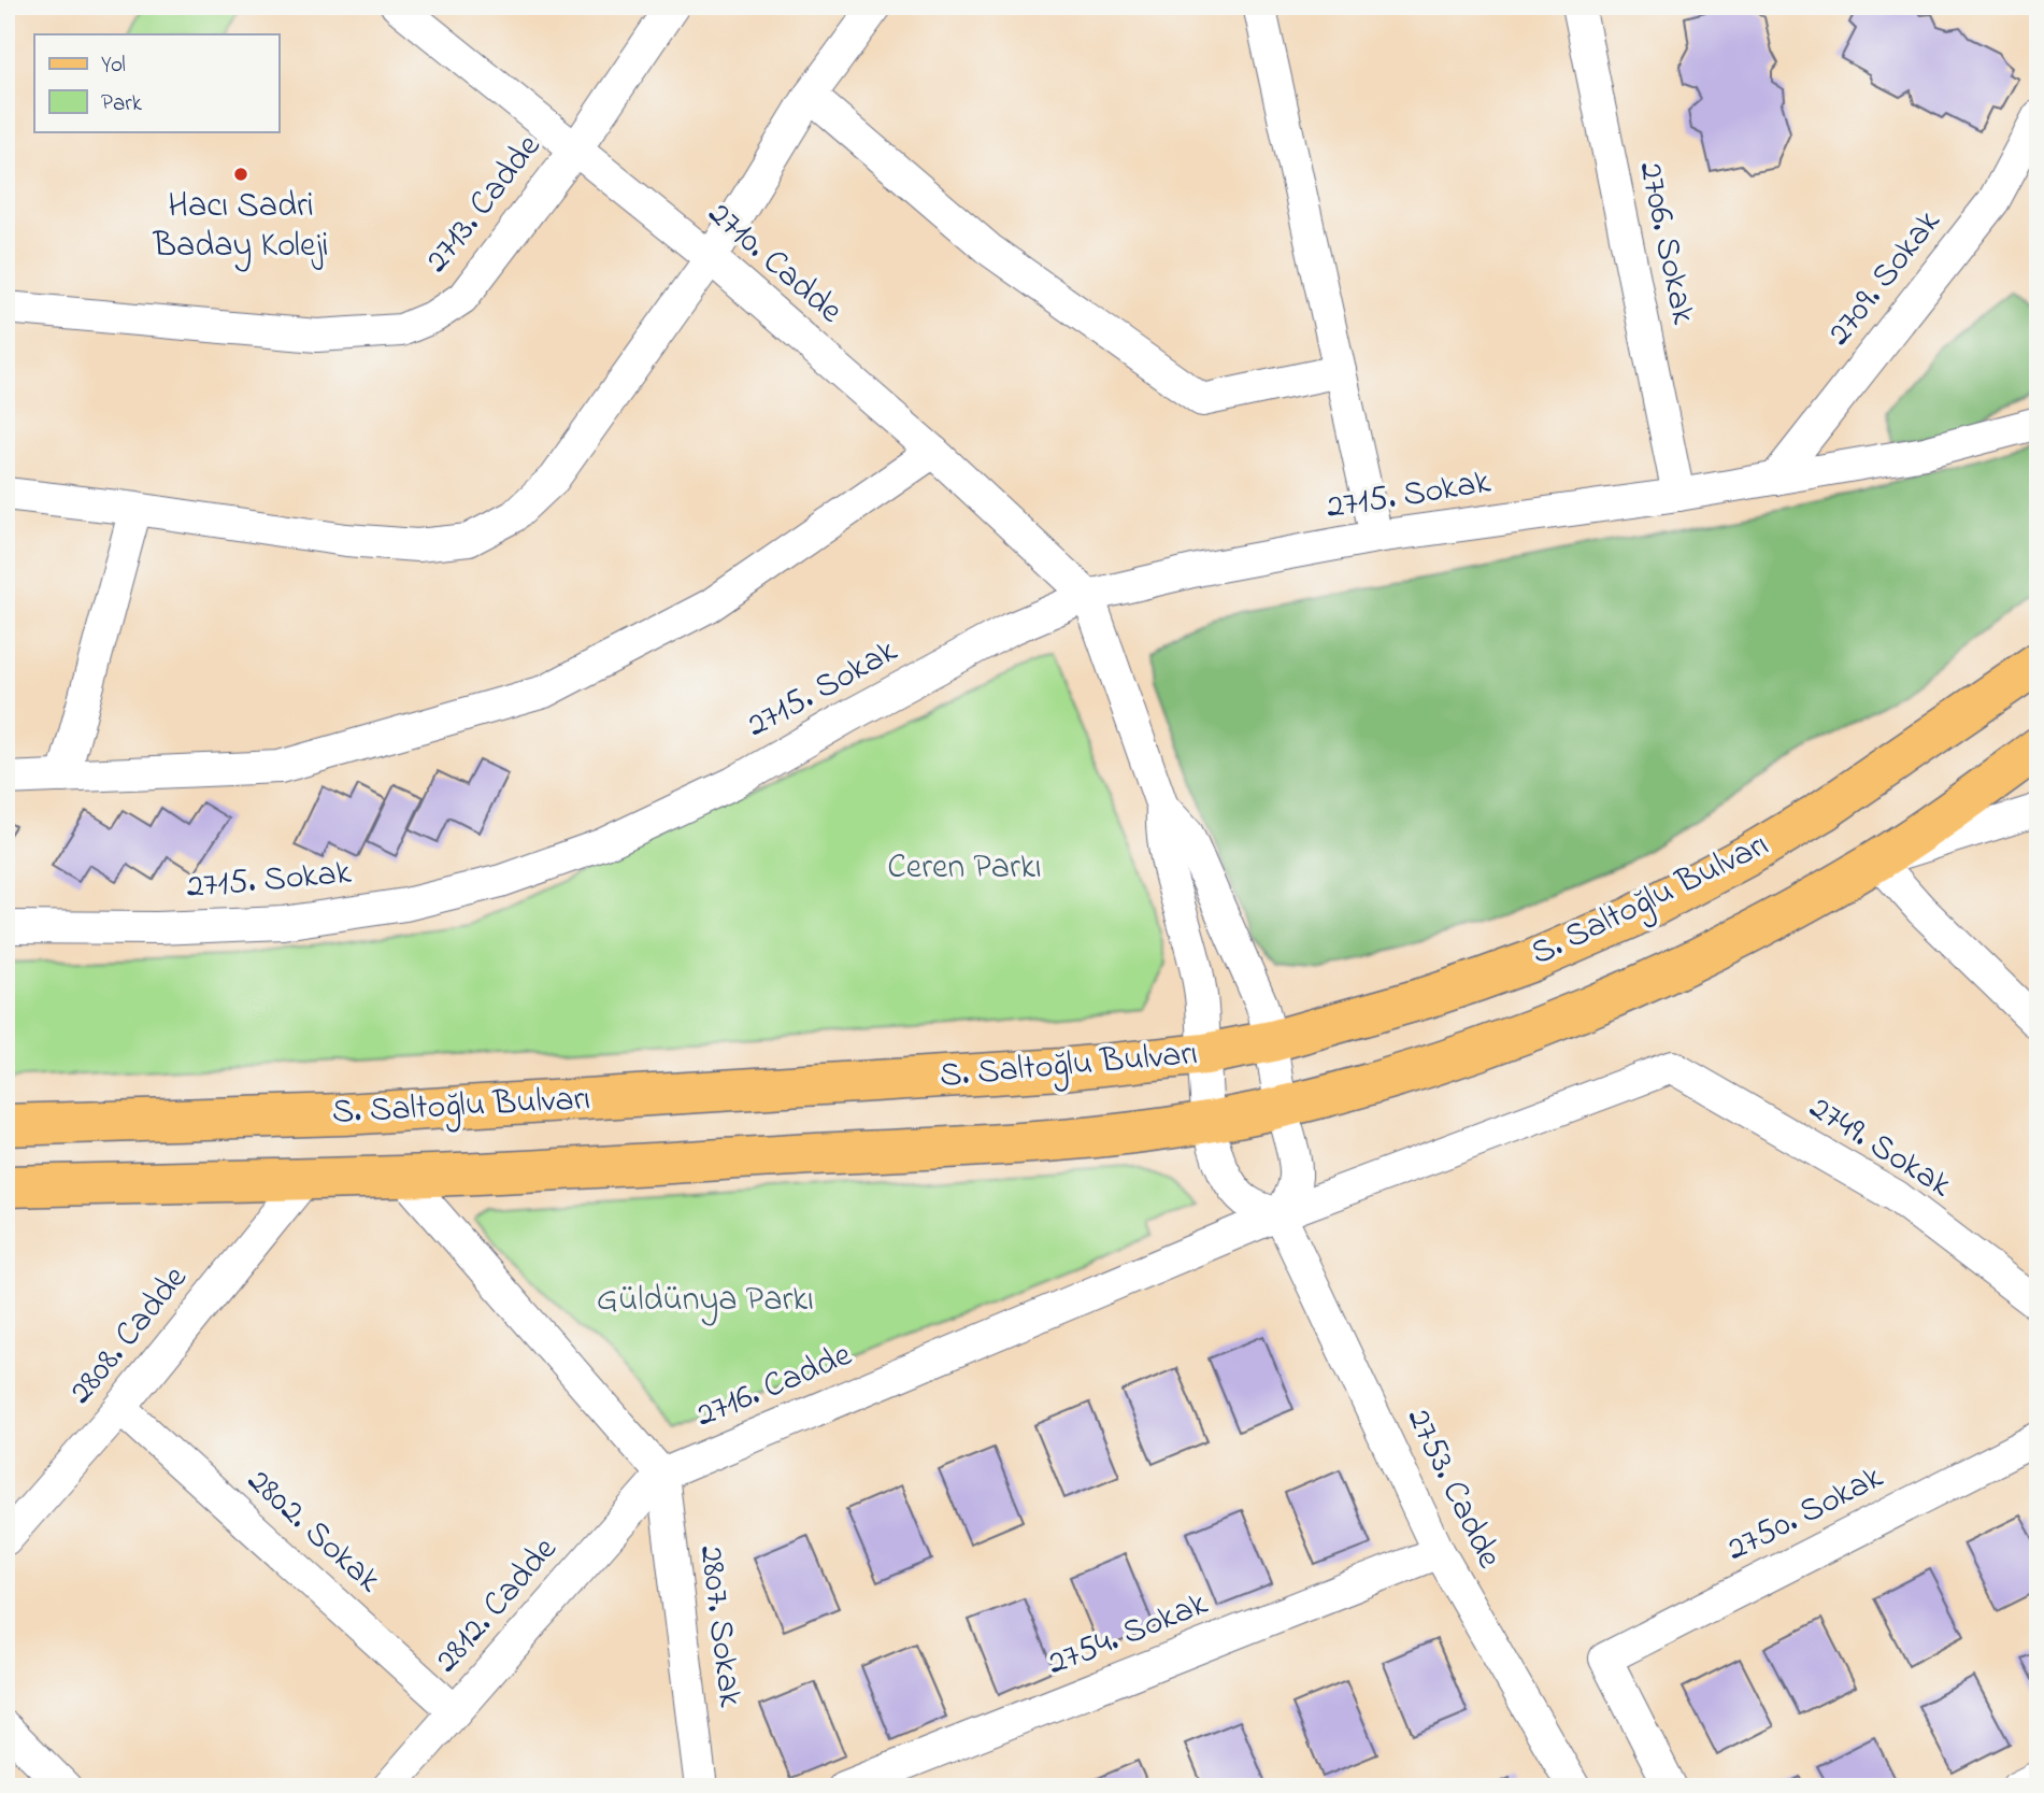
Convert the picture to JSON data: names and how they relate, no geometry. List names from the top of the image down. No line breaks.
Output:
{"streets":{"main road":["S. Saltoğlu Bulvarı"],"street":["2713. Cadde","2706. Sokak","2710. Cadde","2709. Sokak","2715. Sokak","2749. Sokak","2808. Cadde","2716. Cadde","2753. Cadde","2750. Sokak","2802. Sokak","2812. Cadde","2807. Sokak","2754. Sokak"]},"crossings":[["2713. Cadde","2710. Cadde"],["2706. Sokak","2715. Sokak"],["2710. Cadde","2715. Sokak"],["2709. Sokak","2715. Sokak"],["S. Saltoğlu Bulvarı","2808. Cadde"],["2749. Sokak","2716. Cadde"],["2808. Cadde","2802. Sokak"],["2716. Cadde","2753. Cadde"],["2716. Cadde","2812. Cadde"],["2716. Cadde","2807. Sokak"],["2753. Cadde","2754. Sokak"],["2802. Sokak","2812. Cadde"],["2812. Cadde","2807. Sokak"]],"parks":["Ceren Parkı","Güldünya Parkı"],"places":["Hacı Sadri Baday Koleji"],"legend":["Yol","Park"]}
